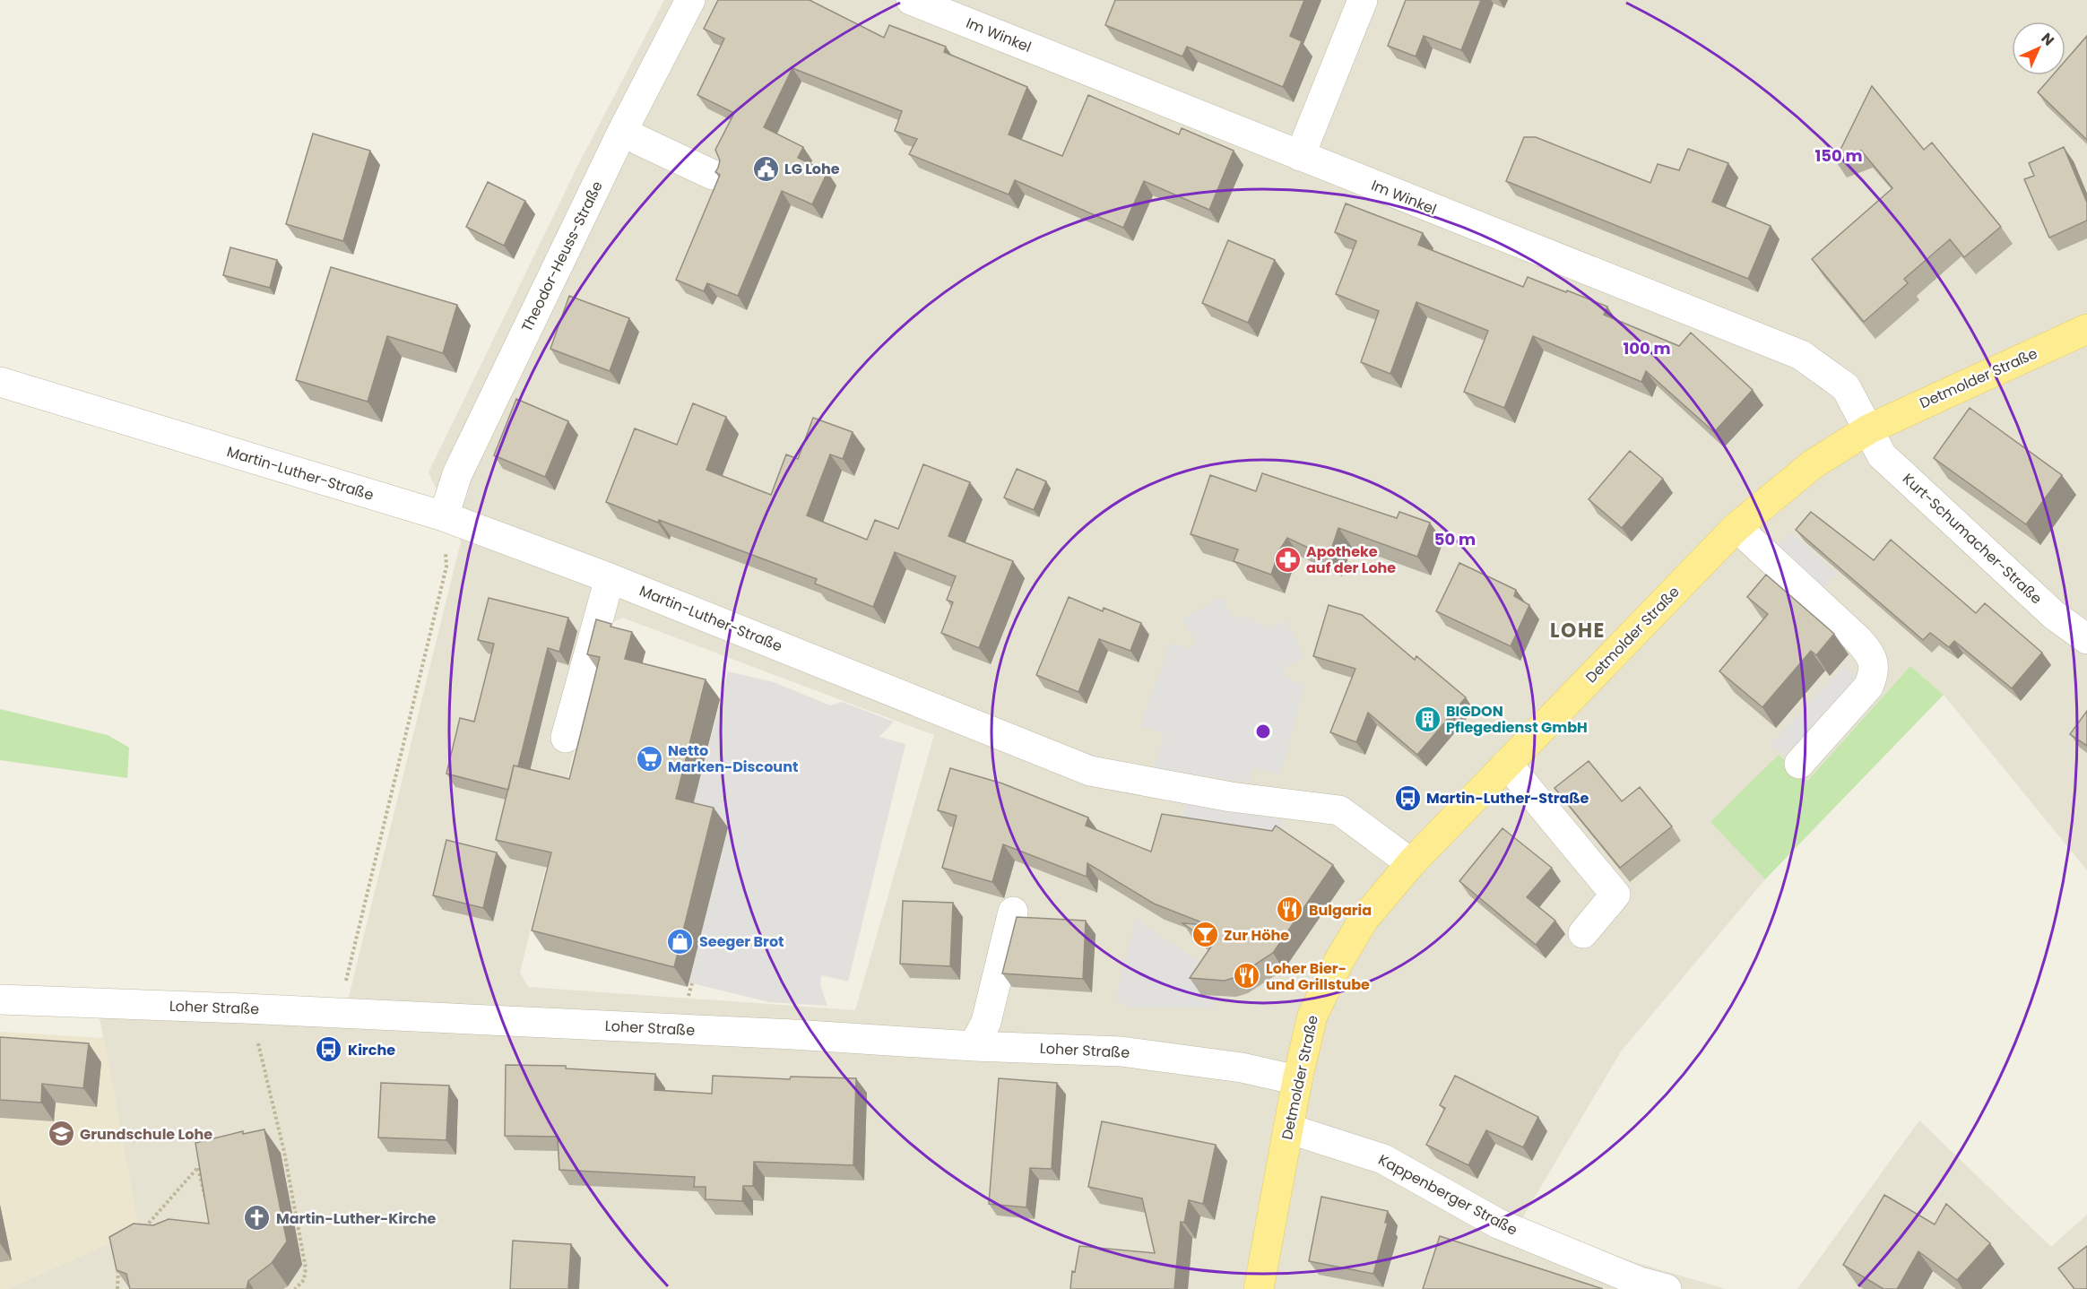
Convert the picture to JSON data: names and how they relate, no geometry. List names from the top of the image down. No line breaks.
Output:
{"streets":{"main road":["Detmolder Straße"],"street":["Im Winkel","Theodor-Heuss-Straße","Martin-Luther-Straße","Kurt-Schumacher-Straße","Loher Straße","Kappenberger Straße"]},"crossings":[["Im Winkel","Detmolder Straße"],["Im Winkel","Kurt-Schumacher-Straße"],["Theodor-Heuss-Straße","Martin-Luther-Straße"],["Detmolder Straße","Martin-Luther-Straße"],["Detmolder Straße","Kurt-Schumacher-Straße"],["Detmolder Straße","Loher Straße"],["Detmolder Straße","Kappenberger Straße"]],"districts":["LOHE"],"places":{"public building":["LG Lohe"],"pharmacy":["Apotheke auf der Lohe"],"building":["BIGDON Pflegedienst GmbH"],"supermarket":["Netto Marken-Discount"],"bus stop":["Martin-Luther-Straße","Kirche"],"restaurant":["Bulgaria","Loher Bier- und Grillstube"],"bar":["Zur Höhe"],"shop":["Seeger Brot"],"school or university":["Grundschule Lohe"],"church":["Martin-Luther-Kirche"]},"north":"top right","rings":["150 m","100 m","50 m"]}
